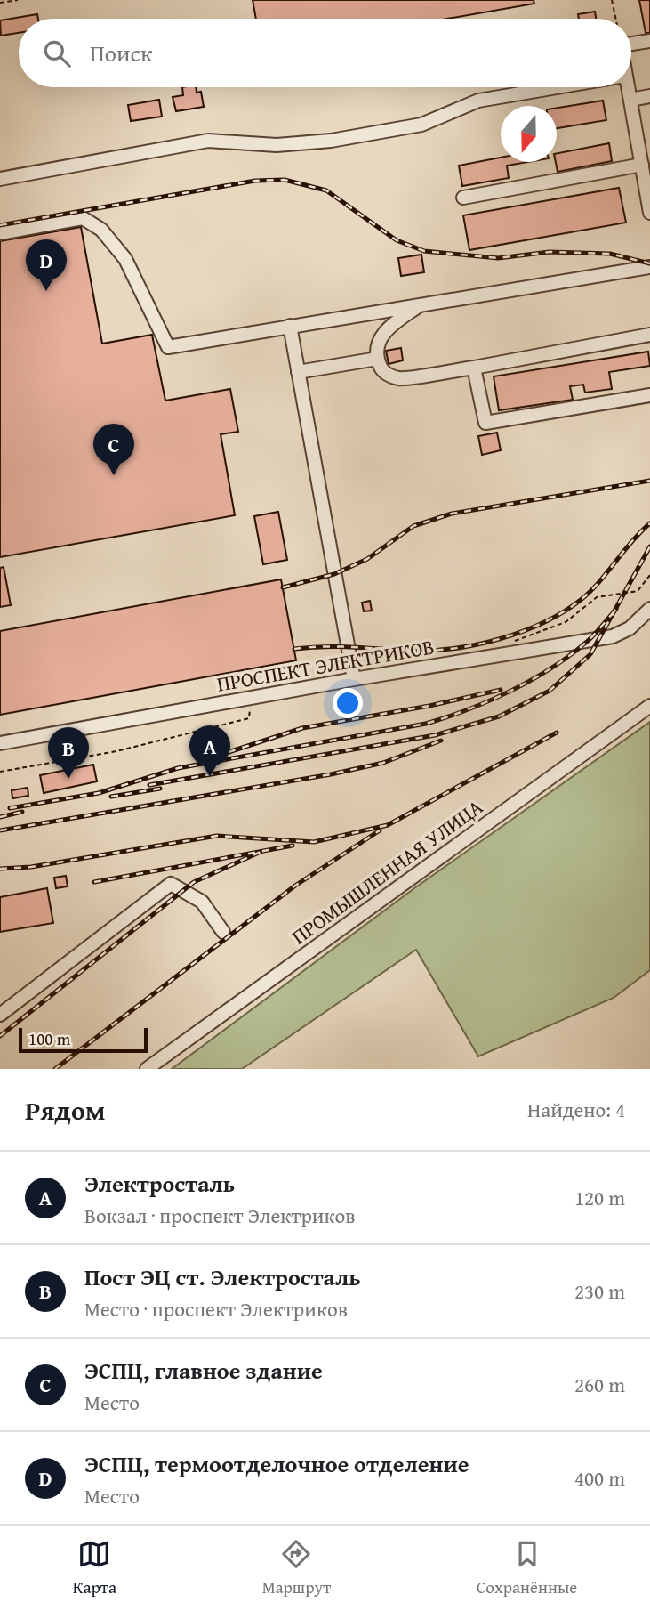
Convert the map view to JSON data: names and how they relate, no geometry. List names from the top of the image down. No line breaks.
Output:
{"streets":{"street":["ПРОСПЕКТ ЭЛЕКТРИКОВ","ПРОМЫШЛЕННАЯ УЛИЦА"]},"scale_bar":"100 m","north":"bottom","page":{"search":"Поиск","pins":["D","C","A","B"],"scale":"100 m","heading":["Рядом","Найдено: 4"],"list":[{"mark":"A","name":"Электросталь","note":"Вокзал · проспект Электриков","value":"120 m"},{"mark":"B","name":"Пост ЭЦ ст. Электросталь","note":"Место · проспект Электриков","value":"230 m"},{"mark":"C","name":"ЭСПЦ, главное здание","note":"Место","value":"260 m"},{"mark":"D","name":"ЭСПЦ, термоотделочное отделение","note":"Место","value":"400 m"}],"nav":["Карта","Маршрут","Сохранённые"]}}
